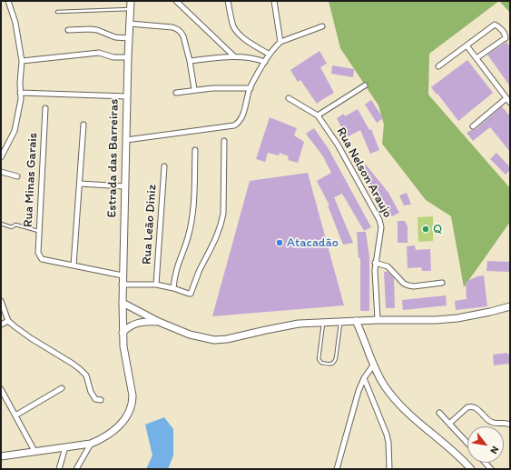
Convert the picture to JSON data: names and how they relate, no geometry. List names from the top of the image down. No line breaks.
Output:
{"streets":{"main road":["Estrada das Barreiras"],"street":["Rua Nelson Araujo","Rua Minas Garais","Rua Leão Diniz"]},"places":["Q","Atacadão"],"north":"bottom right"}
